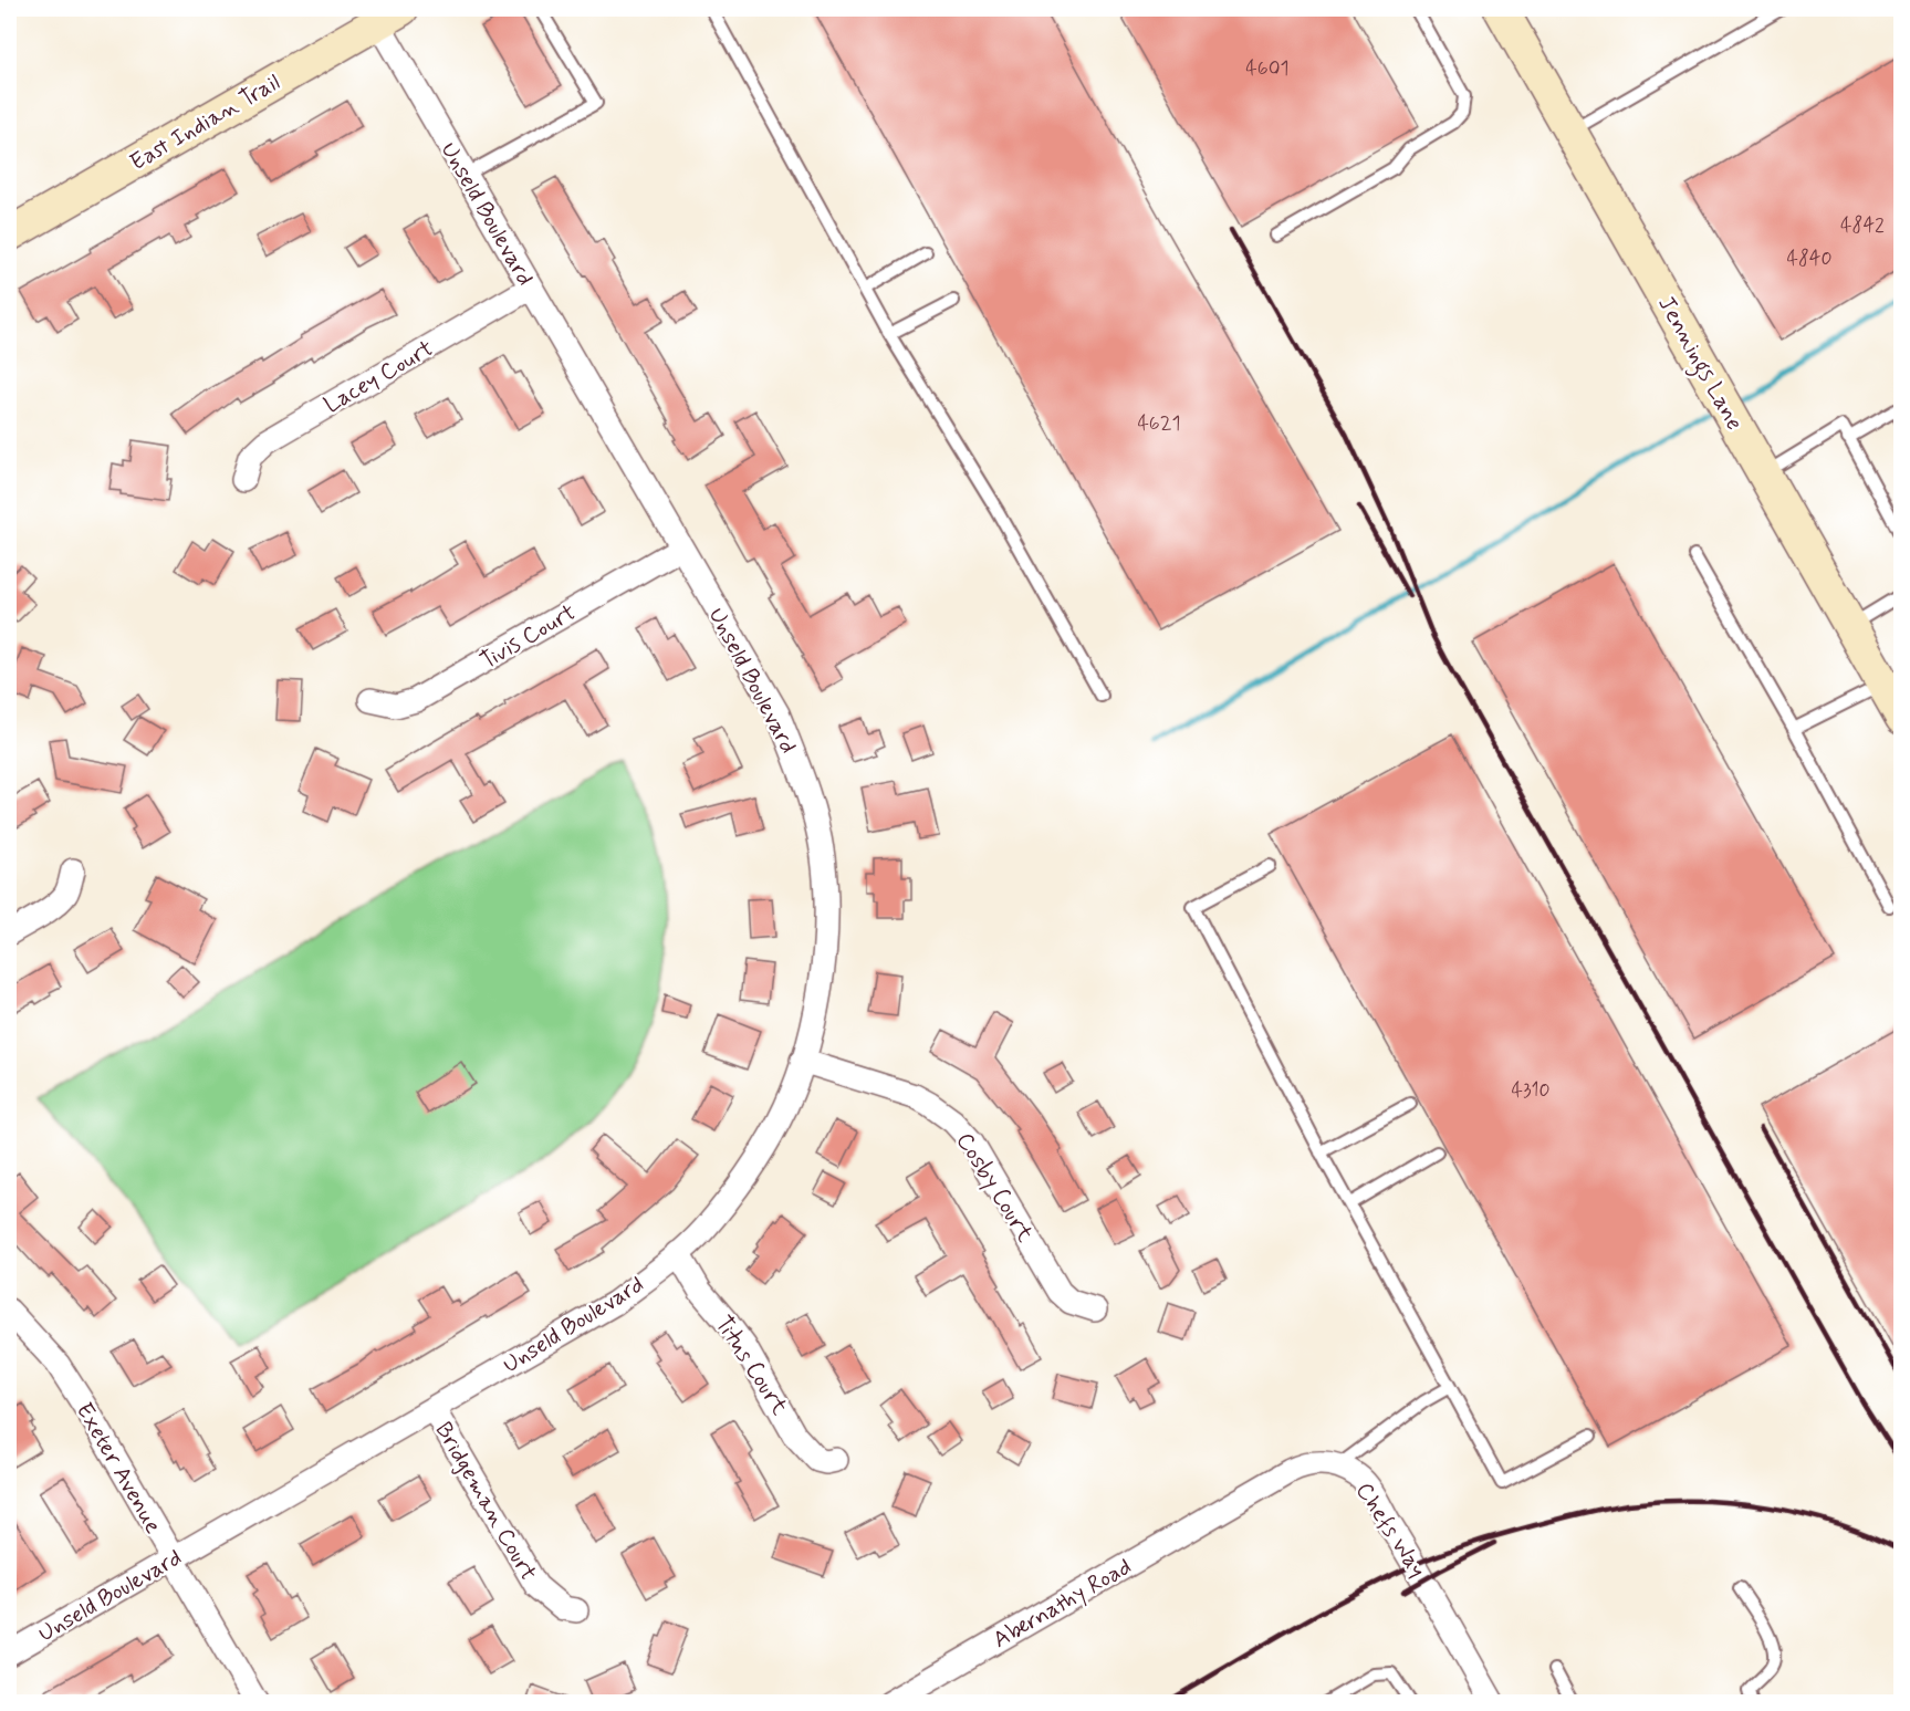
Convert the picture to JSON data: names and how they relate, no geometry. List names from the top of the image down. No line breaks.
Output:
{"streets":{"street":["East Indian Trail","Unseld Boulevard","Jennings Lane","Lacey Court","Tivis Court","Cosby Court","Titus Court","Exeter Avenue","Bridgeman Court","Chefs Way","Abernathy Road"]},"crossings":[["East Indian Trail","Unseld Boulevard"],["Unseld Boulevard","Lacey Court"],["Unseld Boulevard","Tivis Court"],["Unseld Boulevard","Cosby Court"],["Unseld Boulevard","Titus Court"],["Unseld Boulevard","Exeter Avenue"],["Unseld Boulevard","Bridgeman Court"],["Chefs Way","Abernathy Road"]],"house_numbers":["4601","4842","4840","4621","4310"]}
